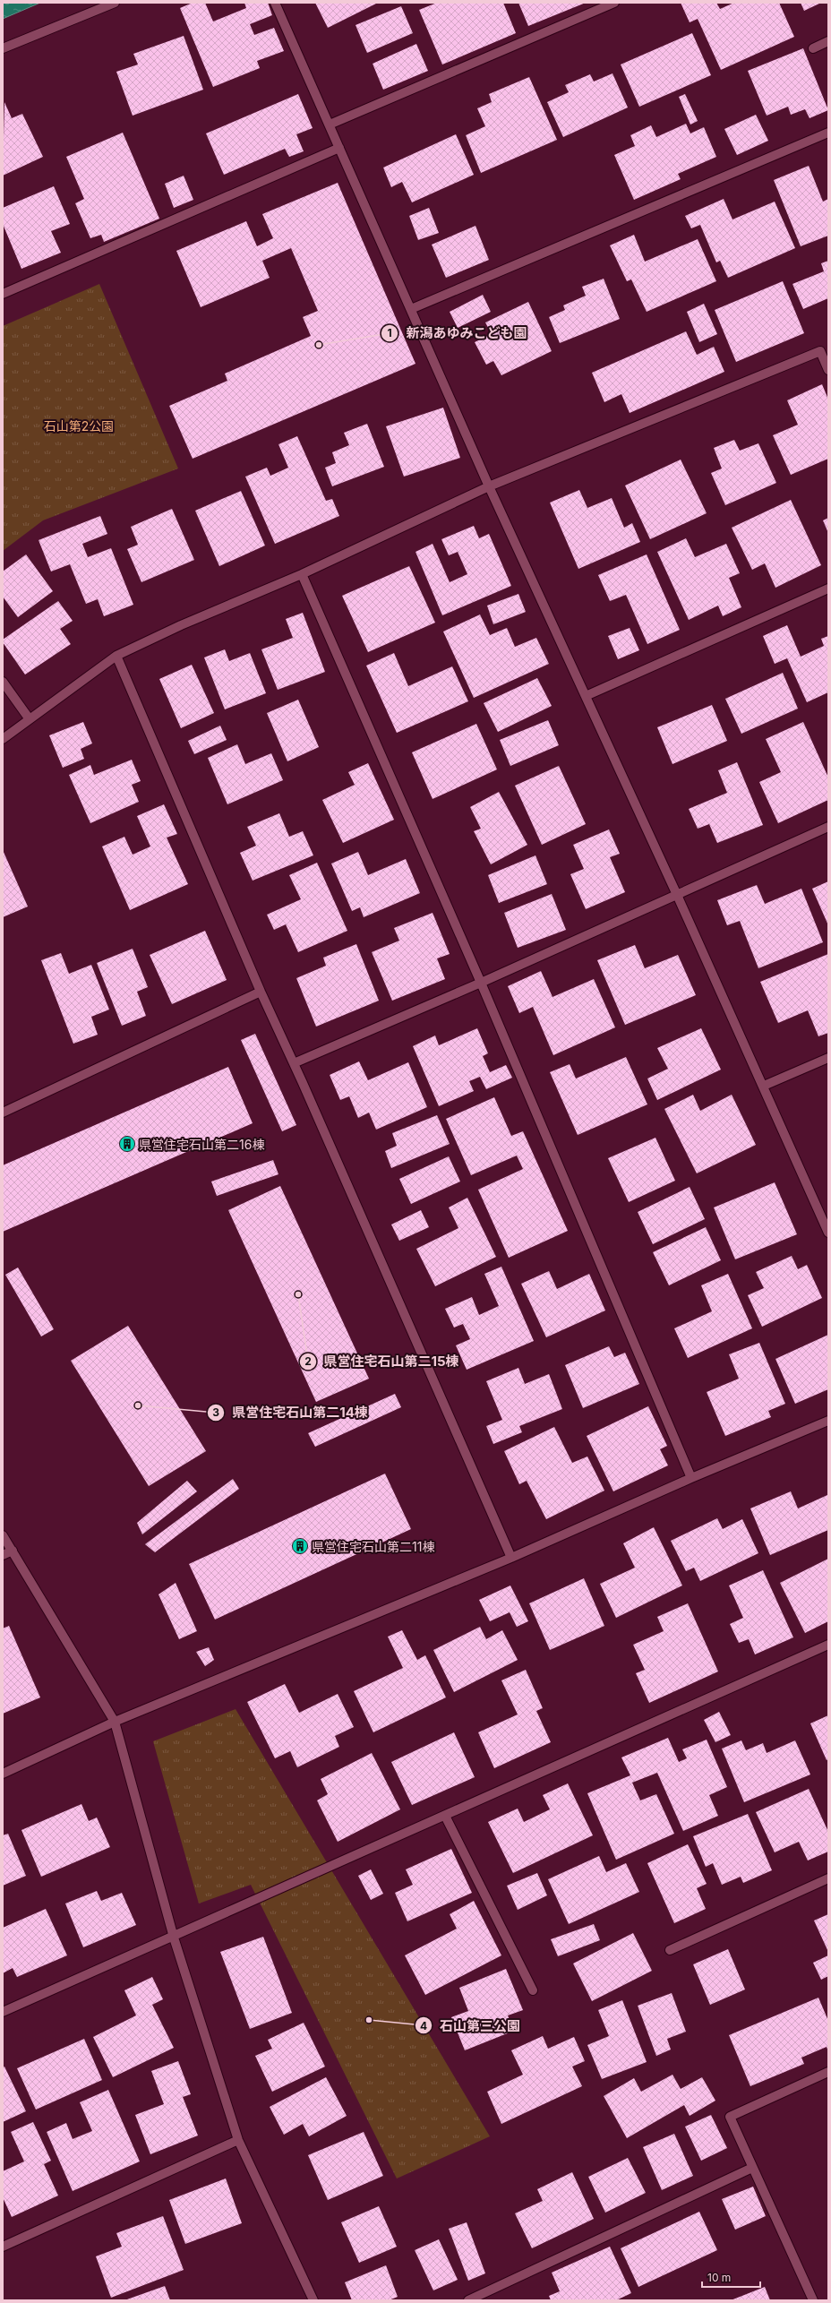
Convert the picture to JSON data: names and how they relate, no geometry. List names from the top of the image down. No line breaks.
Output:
{"parks":["石山第2公園"],"places":{"other":["新潟あゆみこども園","県営住宅石山第二15棟","県営住宅石山第二14棟","石山第三公園"],"building":["県営住宅石山第二16棟","県営住宅石山第二11棟"]},"scale_bar":"10 m"}
